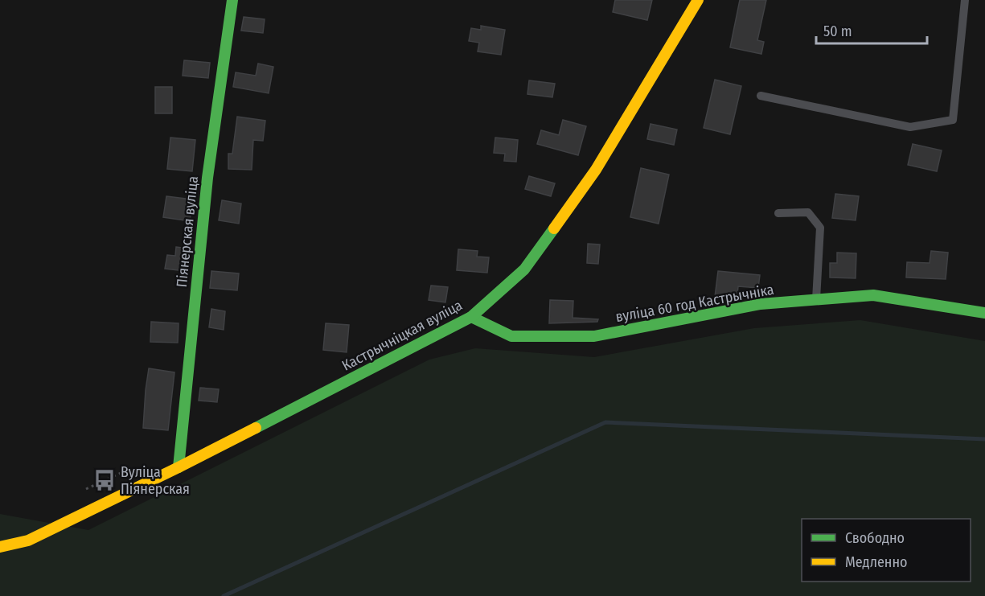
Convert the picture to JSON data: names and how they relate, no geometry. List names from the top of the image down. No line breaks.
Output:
{"streets":{"street":["Піянерская вуліца","вуліца 60 год Кастрычніка","Кастрычніцкая вуліца"]},"crossings":[["Піянерская вуліца","Кастрычніцкая вуліца"],["вуліца 60 год Кастрычніка","Кастрычніцкая вуліца"]],"places":{"bus stop":["Вуліца Піянерская"]},"legend":["Свободно","Медленно"],"scale_bar":"50 m"}
